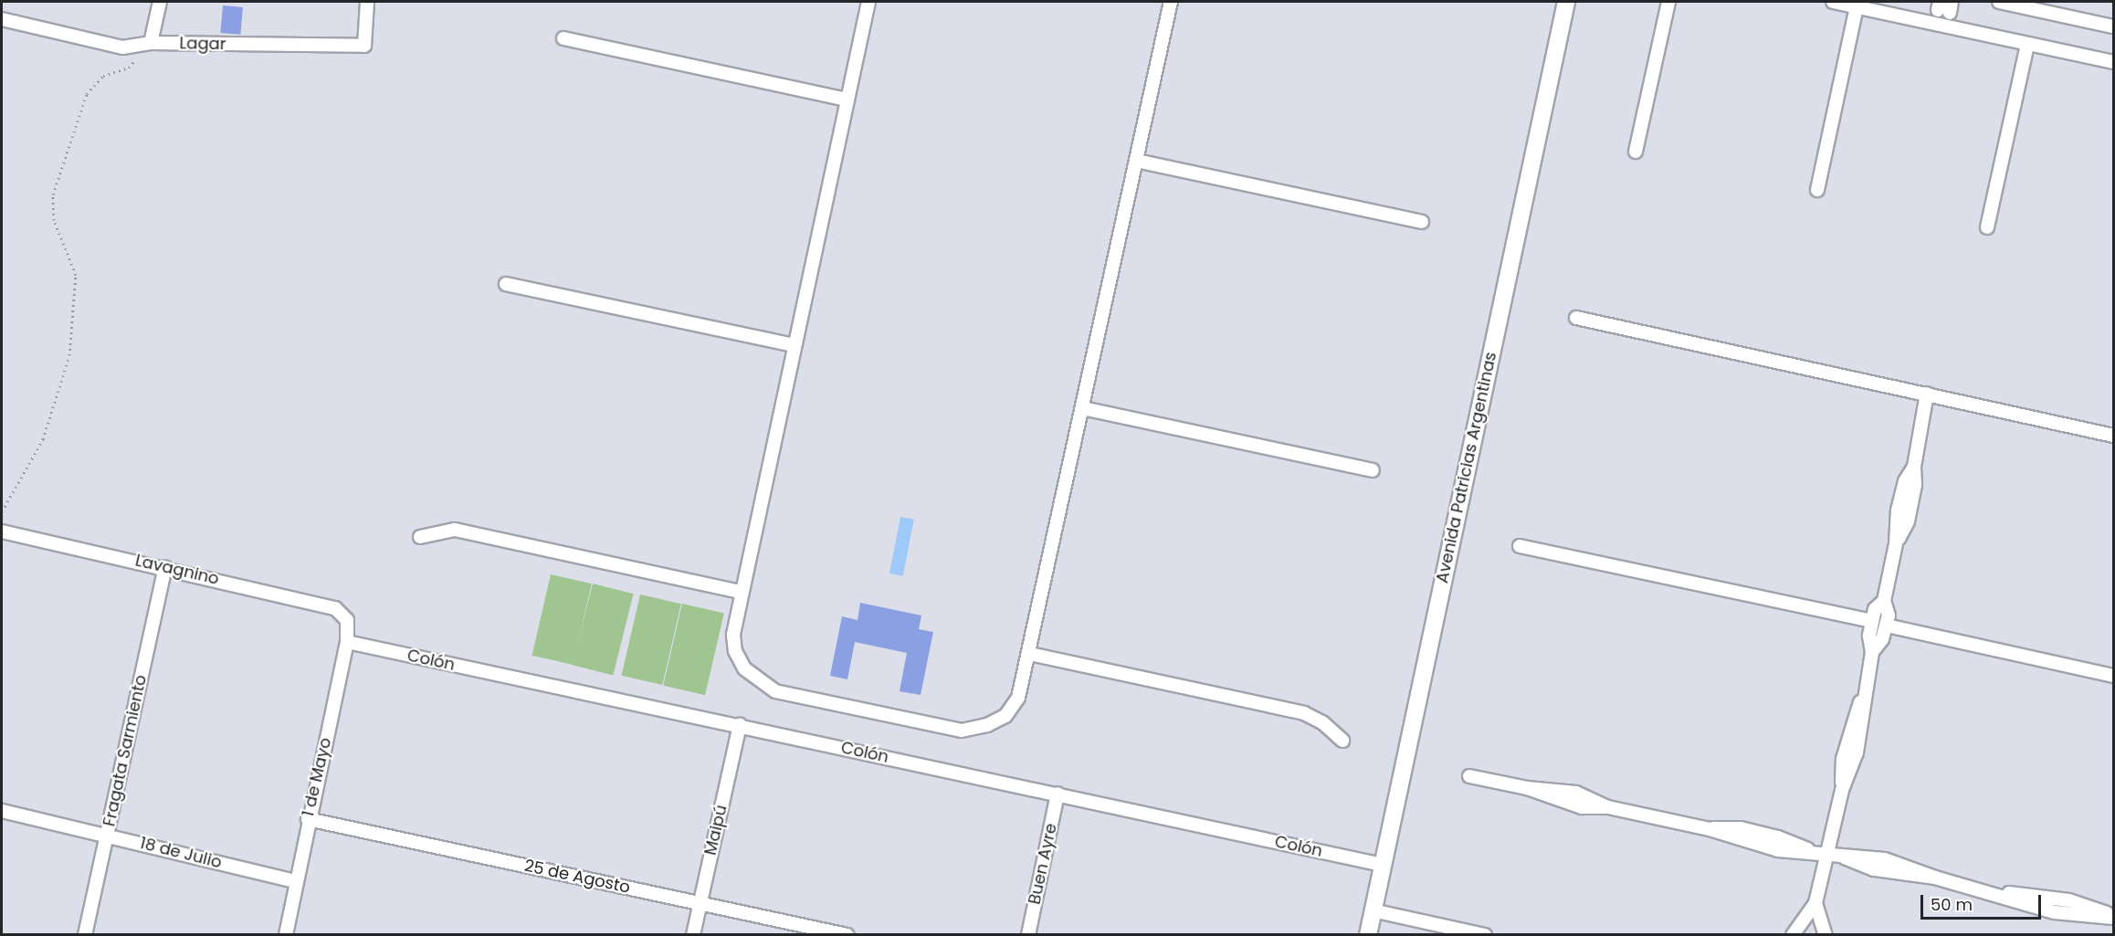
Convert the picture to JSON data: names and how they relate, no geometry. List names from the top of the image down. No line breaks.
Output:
{"streets":{"street":["Lagar","Avenida Patricias Argentinas","Lavagnino","Colón","Fragata Sarmiento","1 de Mayo","Maipú","18 de Julio","Buen Ayre","25 de Agosto"]},"crossings":[["Avenida Patricias Argentinas","Colón"],["Lavagnino","Fragata Sarmiento"],["Lavagnino","1 de Mayo"],["Colón","1 de Mayo"],["Colón","Maipú"],["Colón","Buen Ayre"],["Fragata Sarmiento","18 de Julio"],["1 de Mayo","18 de Julio"],["1 de Mayo","25 de Agosto"],["Maipú","25 de Agosto"]],"scale_bar":"50 m"}
